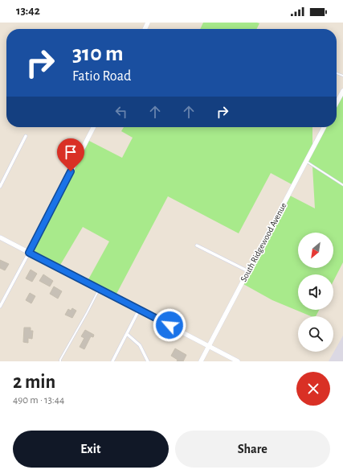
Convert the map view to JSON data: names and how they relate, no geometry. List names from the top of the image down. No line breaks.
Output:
{"streets":{"street":["South Ridgewood Avenue"]},"north":"bottom left","page":{"status":"13:42","turn":["310 m","Fatio Road"],"heading":["2 min","490 m · 13:44"],"buttons":["Exit","Share"]}}
